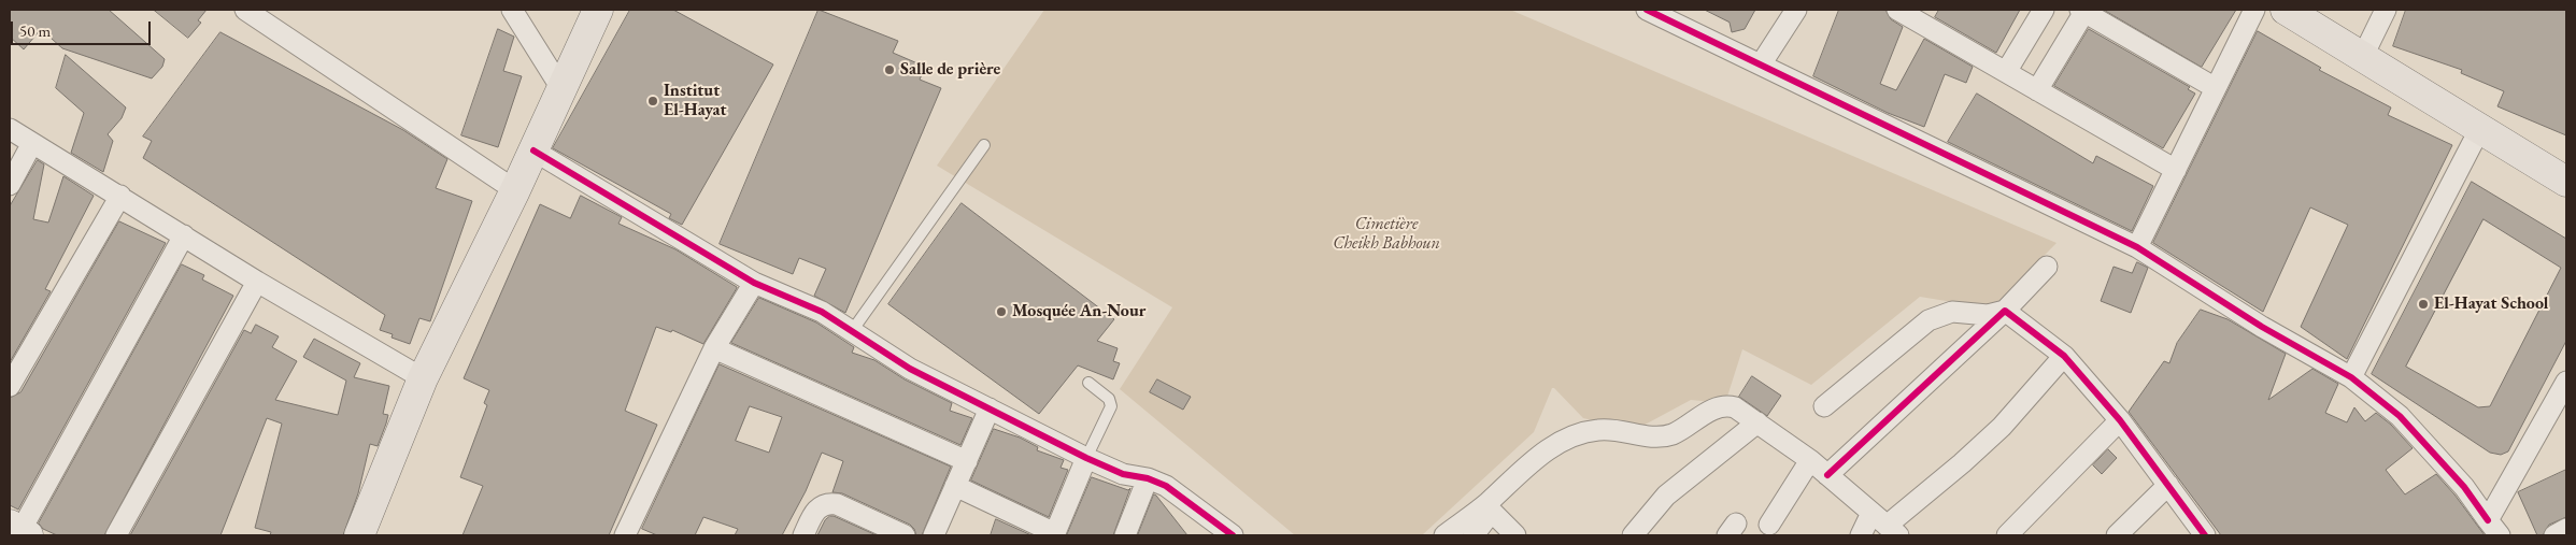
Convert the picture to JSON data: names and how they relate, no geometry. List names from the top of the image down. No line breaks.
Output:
{"parks":["Cimetière Cheikh Babhoun"],"places":["Salle de prière","Institut El-Hayat","El-Hayat School","Mosquée An-Nour"],"scale_bar":"50 m"}
